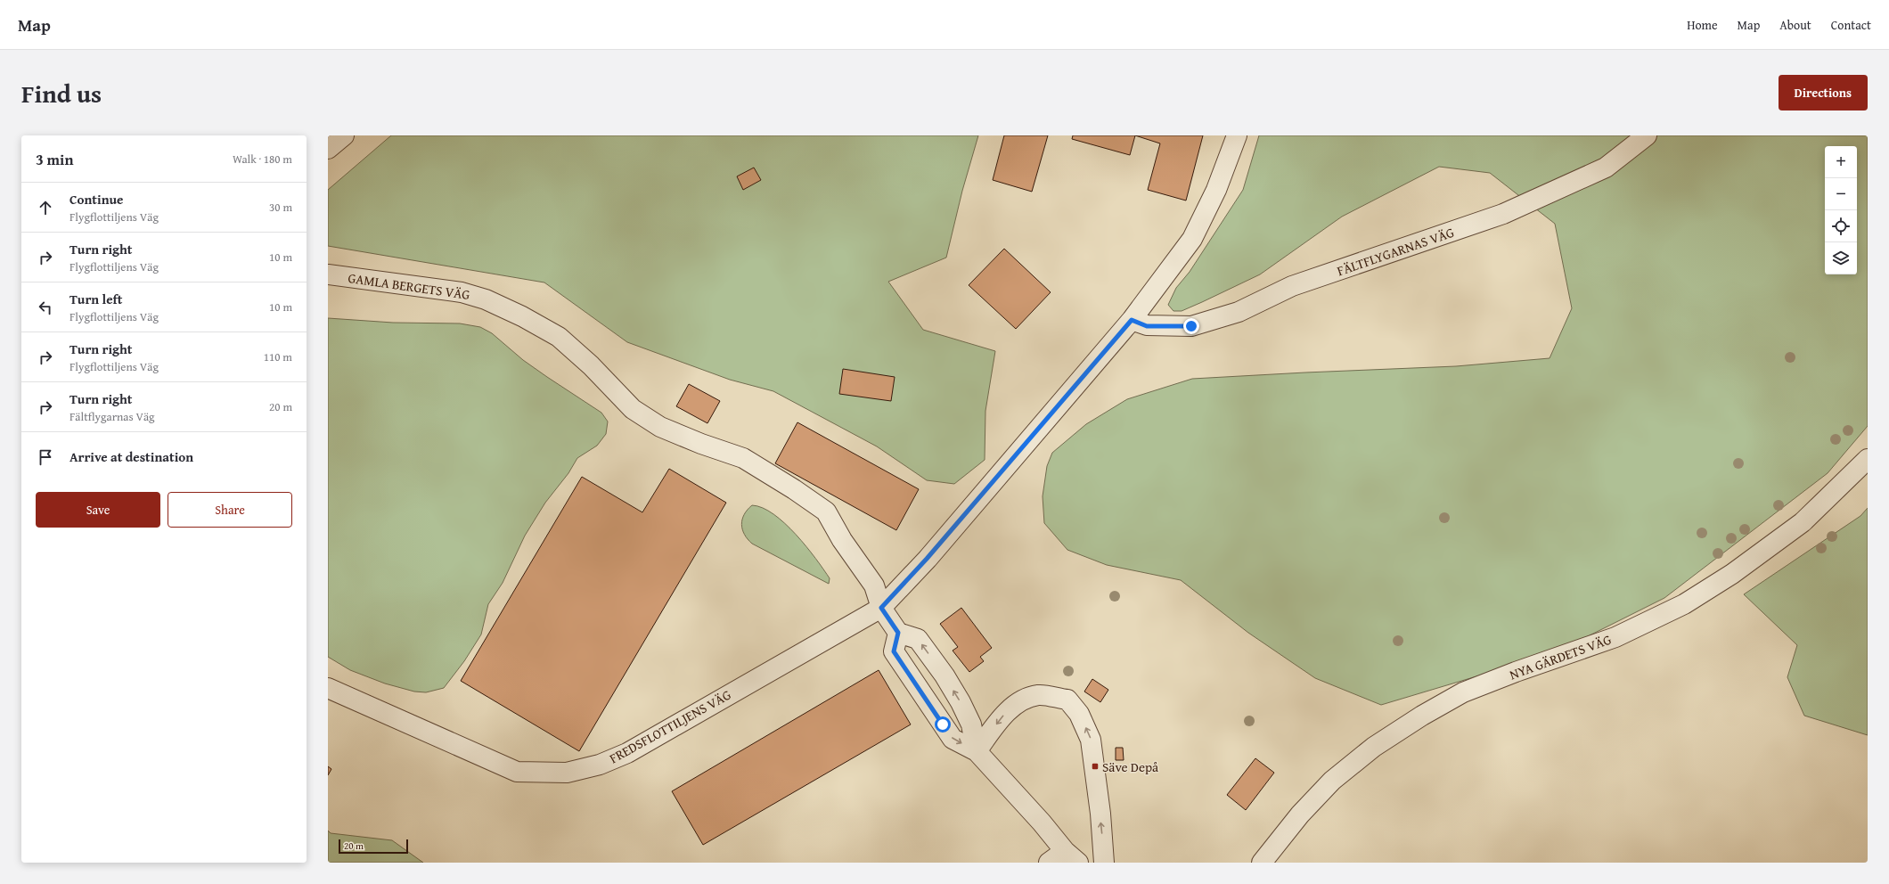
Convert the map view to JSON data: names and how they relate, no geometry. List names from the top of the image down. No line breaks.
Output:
{"streets":{"street":["FÄLTFLYGARNAS VÄG","GAMLA BERGETS VÄG","NYA GÄRDETS VÄG","FREDSFLOTTILJENS VÄG"]},"crossings":[["FÄLTFLYGARNAS VÄG","FREDSFLOTTILJENS VÄG"],["GAMLA BERGETS VÄG","FREDSFLOTTILJENS VÄG"]],"places":{"transit":["Säve Depå"]},"scale_bar":"20 m","page":{"header":"Map","nav":["Home","Map","About","Contact"],"title":"Find us","buttons":["Directions",["Save","Share"]],"heading":["3 min","Walk · 180 m"],"map_buttons":["+","−"],"list":[["Continue","Flygflottiljens Väg","30 m"],["Turn right","Flygflottiljens Väg","10 m"],["Turn left","Flygflottiljens Väg","10 m"],["Turn right","Flygflottiljens Väg","110 m"],["Turn right","Fältflygarnas Väg","20 m"],"Arrive at destination"],"scale":"20 m"}}
